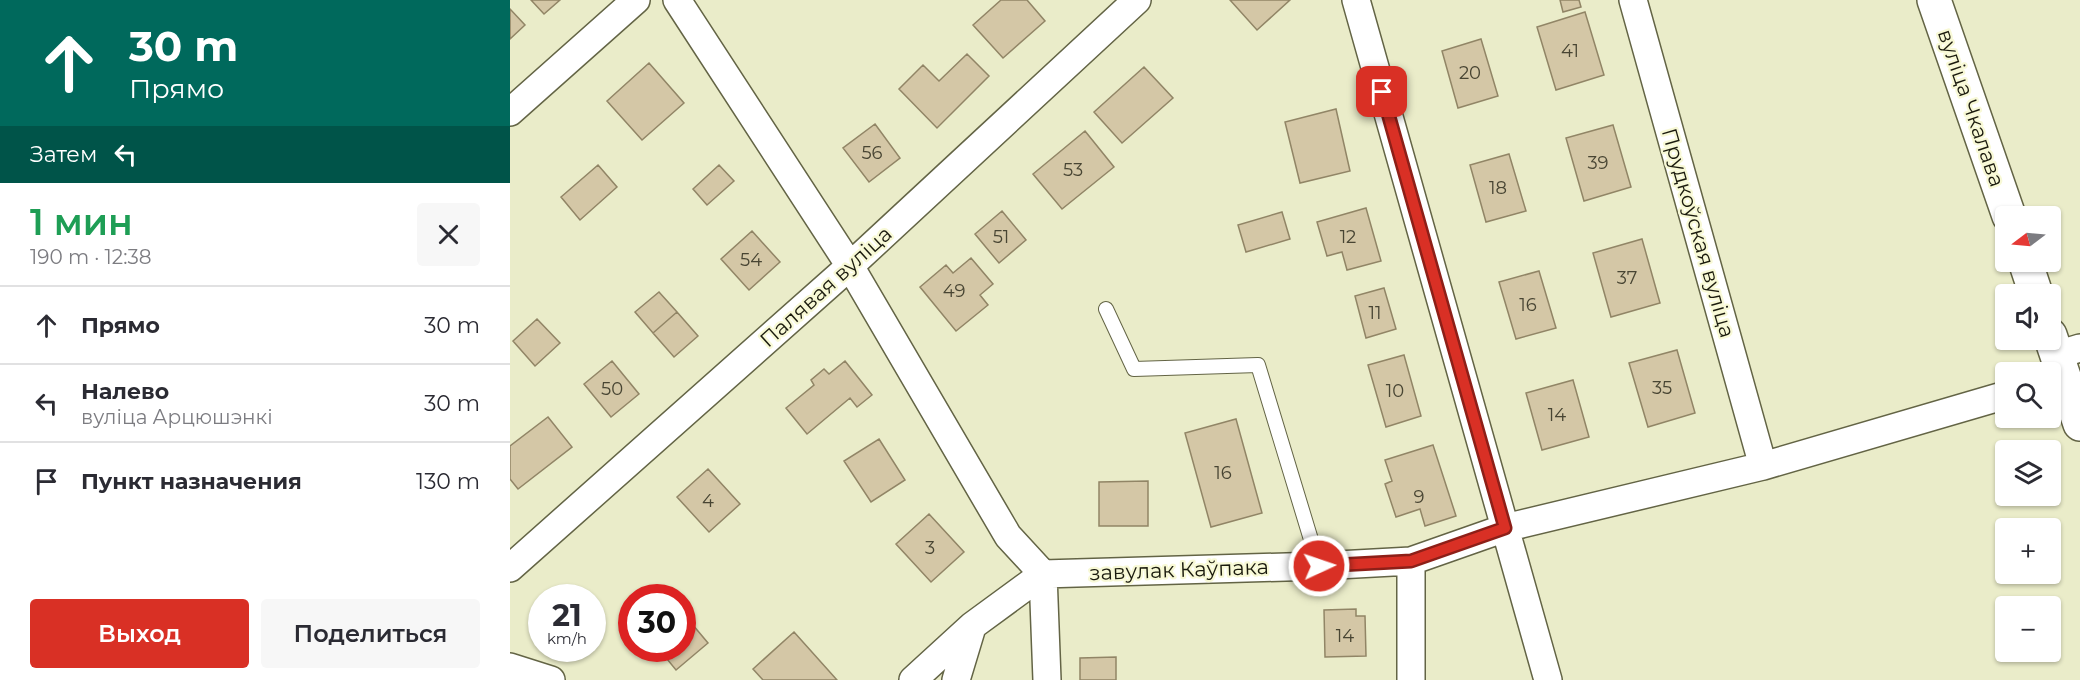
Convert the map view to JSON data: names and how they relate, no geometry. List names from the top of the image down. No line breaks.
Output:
{"streets":{"main road":["вуліца Чкалава"],"street":["Прудкоўская вуліца","Палявая вуліца","завулак Каўпака"]},"crossings":[["Прудкоўская вуліца","завулак Каўпака"]],"house_numbers":["41","20","56","39","53","18","51","12","54","37","49","16","11","35","50","10","14","16","9","4","3","14"],"north":"left","page":{"turn":["30 m","Прямо"],"then":"Затем","heading":["1 мин","190 m · 12:38"],"map_buttons":["+","−"],"list":[{"name":"Прямо","value":"30 m"},{"name":"Налево","note":"вуліца Арцюшэнкі","value":"30 m"},{"name":"Пункт назначения","value":"130 m"}],"speed":"21 km/h","limit":"30","buttons":["Выход","Поделиться"]}}
